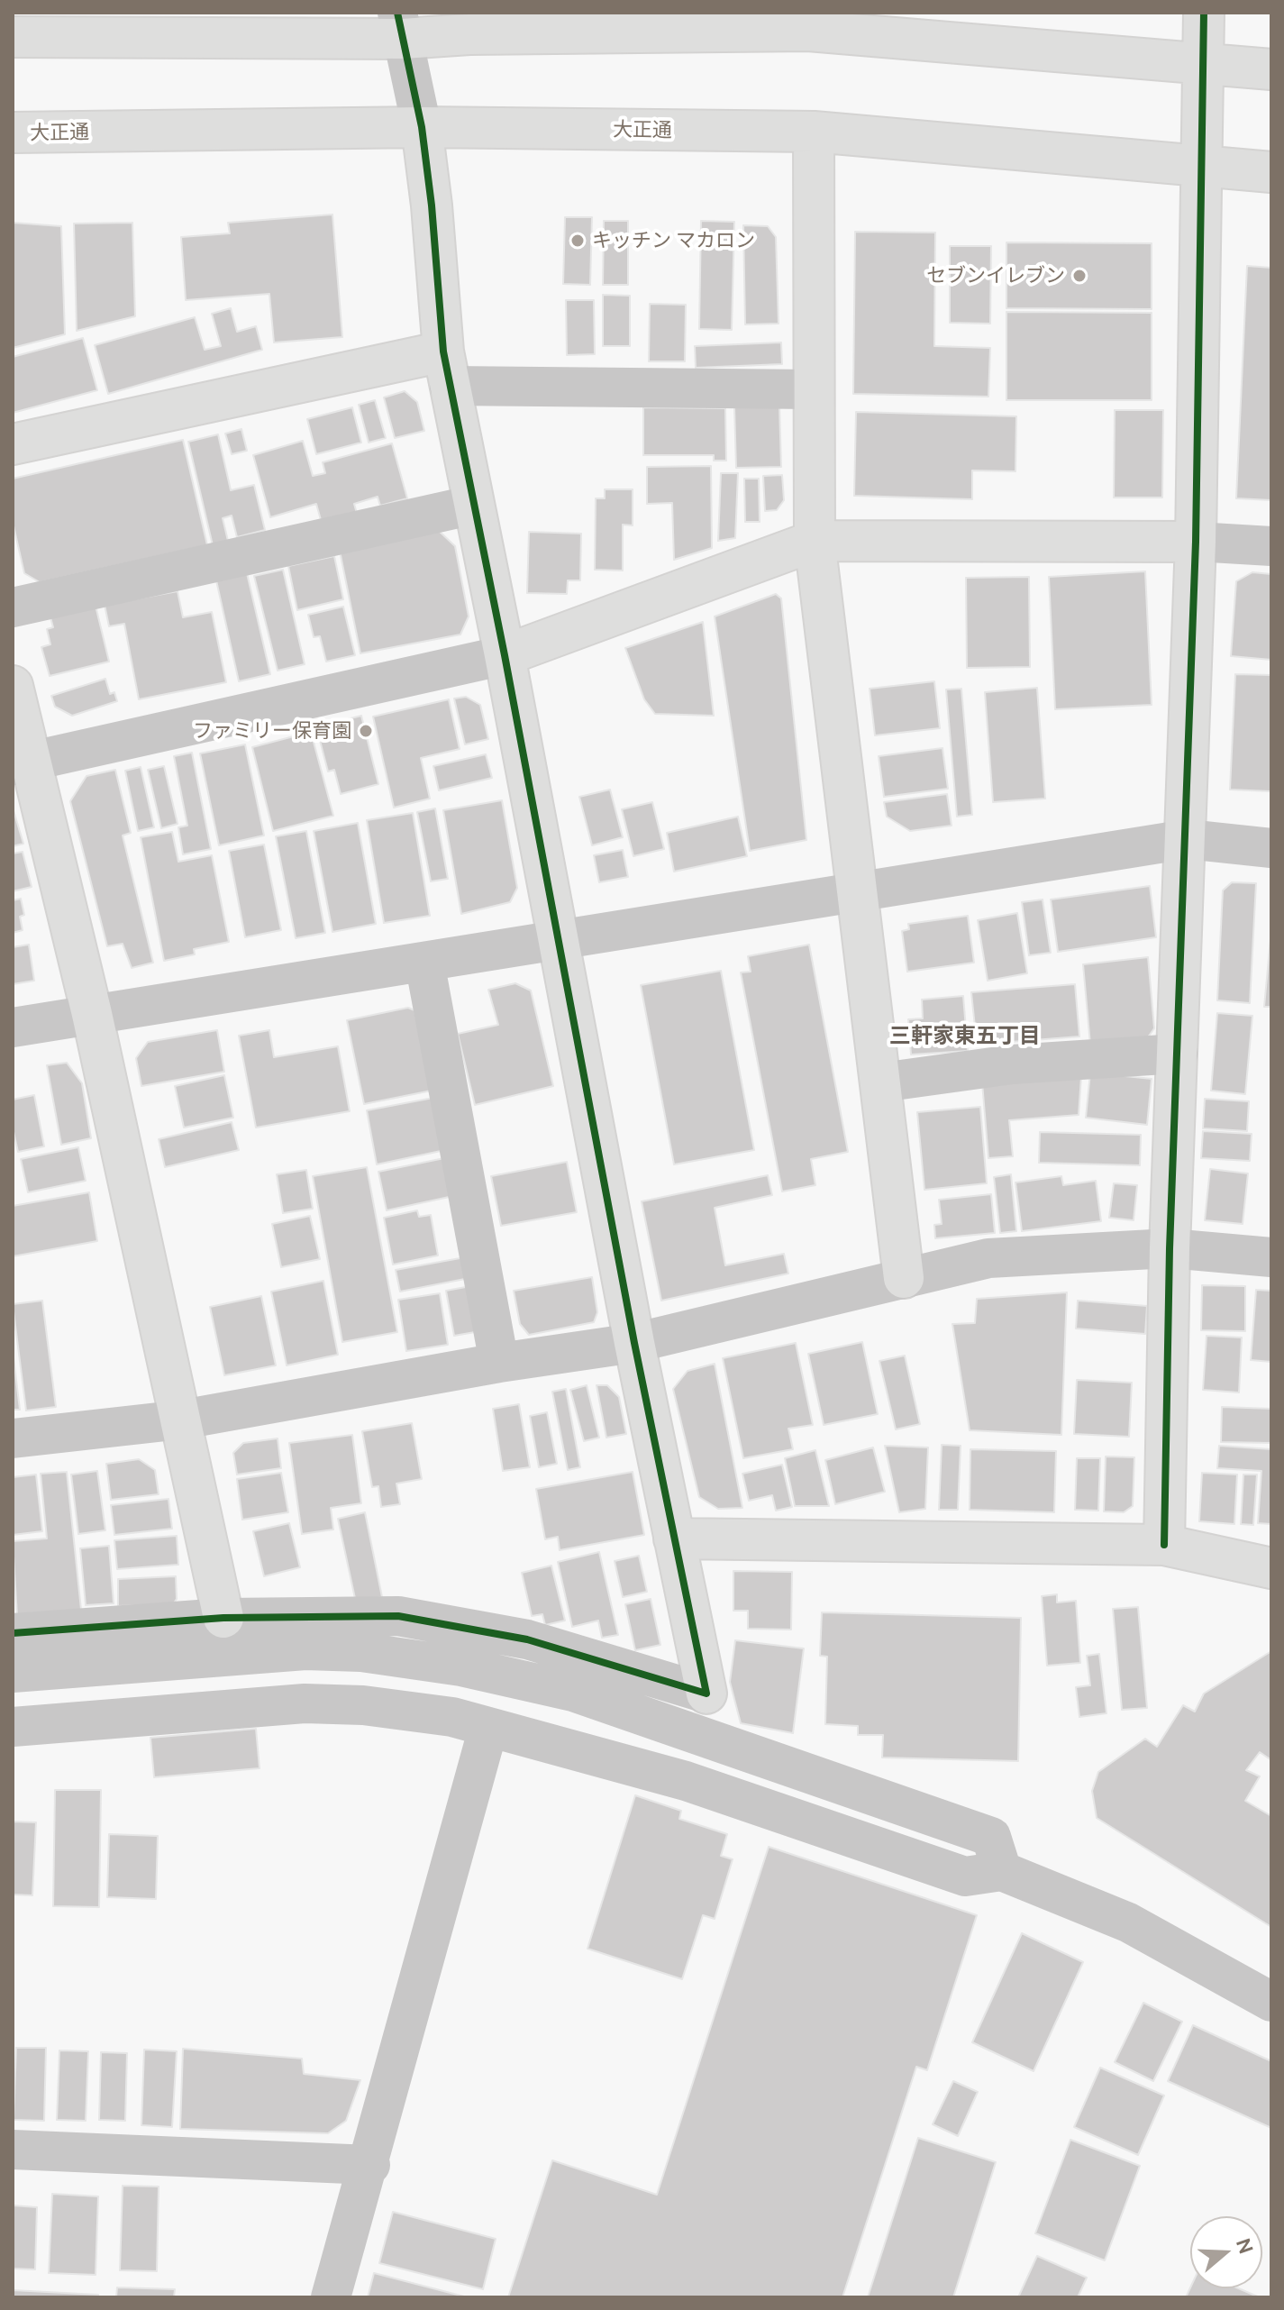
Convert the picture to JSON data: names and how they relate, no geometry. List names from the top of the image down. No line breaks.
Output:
{"streets":{"street":["大正通"]},"districts":["三軒家東五丁目"],"places":["キッチン マカロン","セブンイレブン","ファミリー保育園"],"north":"right"}
